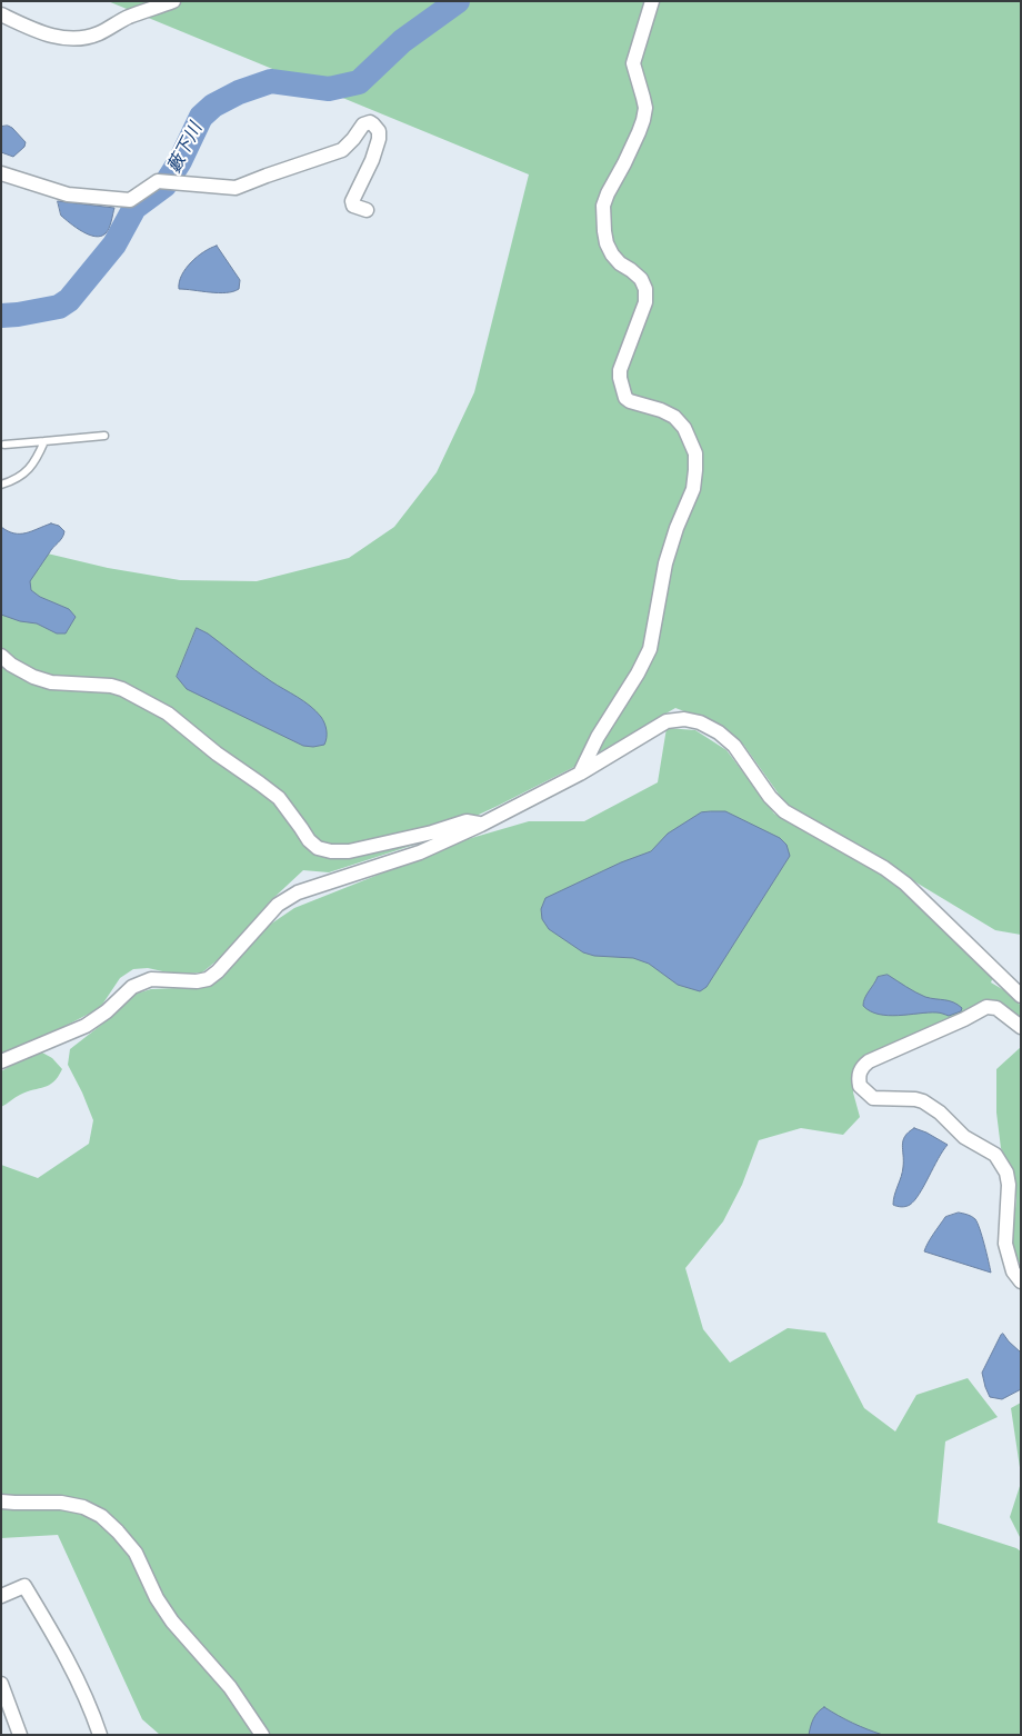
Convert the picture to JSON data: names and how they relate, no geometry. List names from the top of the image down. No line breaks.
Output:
{"water":["藪下川"]}
